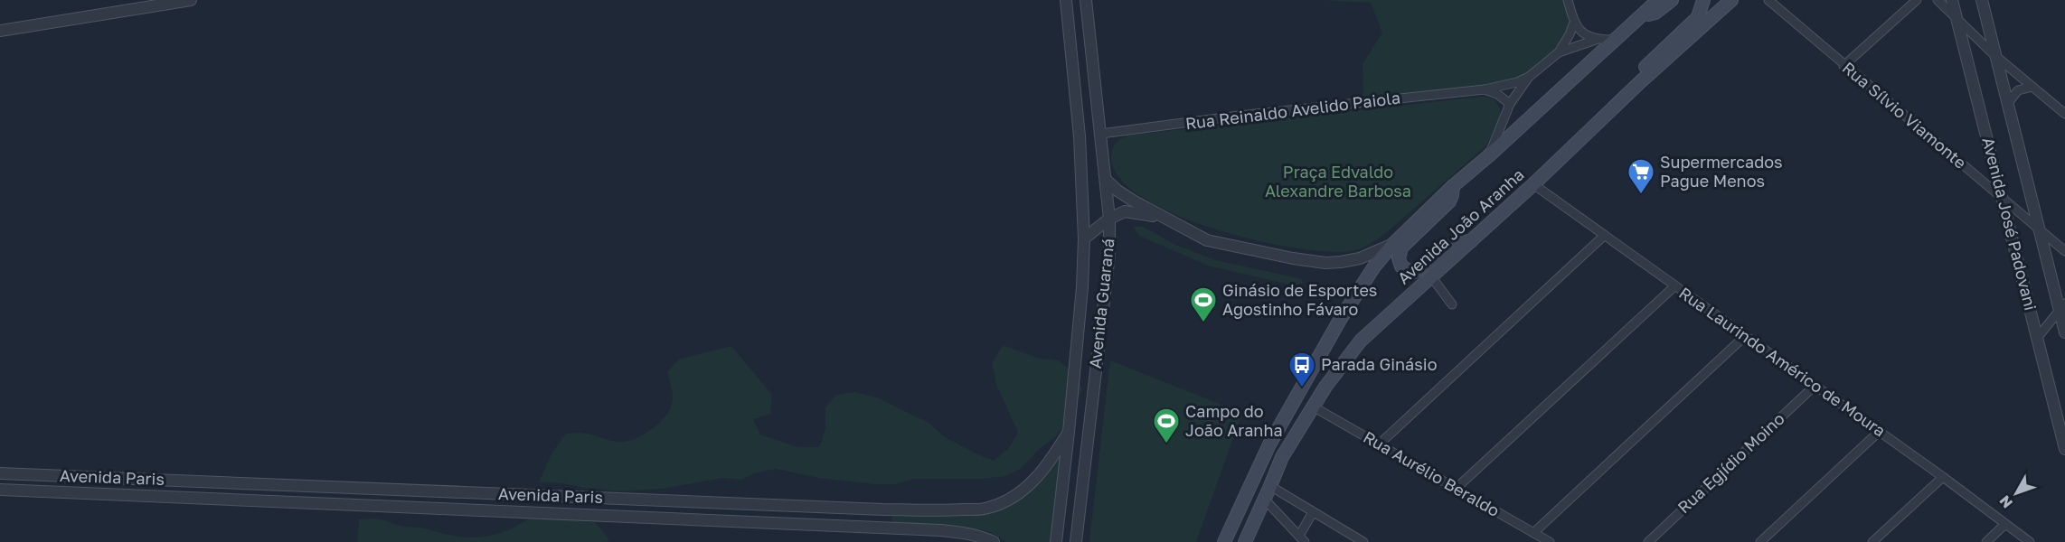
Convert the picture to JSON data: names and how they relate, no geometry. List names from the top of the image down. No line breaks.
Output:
{"streets":{"main road":["Avenida João Aranha"],"street":["Rua Reinaldo Avelido Paiola","Rua Sílvio Viamonte","Avenida José Padovani","Avenida Guaraná","Rua Laurindo Américo de Moura","Rua Egjídio Moino","Rua Aurélio Beraldo","Avenida Paris"]},"crossings":[["Rua Reinaldo Avelido Paiola","Avenida Guaraná"],["Rua Sílvio Viamonte","Avenida José Padovani"],["Avenida João Aranha","Rua Laurindo Américo de Moura"],["Avenida João Aranha","Rua Aurélio Beraldo"],["Avenida Guaraná","Avenida Paris"],["Rua Laurindo Américo de Moura","Rua Egjídio Moino"]],"parks":["Praça Edvaldo Alexandre Barbosa"],"places":{"supermarket":["Supermercados Pague Menos"],"sports":["Ginásio de Esportes Agostinho Fávaro","Campo do João Aranha"],"bus stop":["Parada Ginásio"]},"north":"bottom left"}
